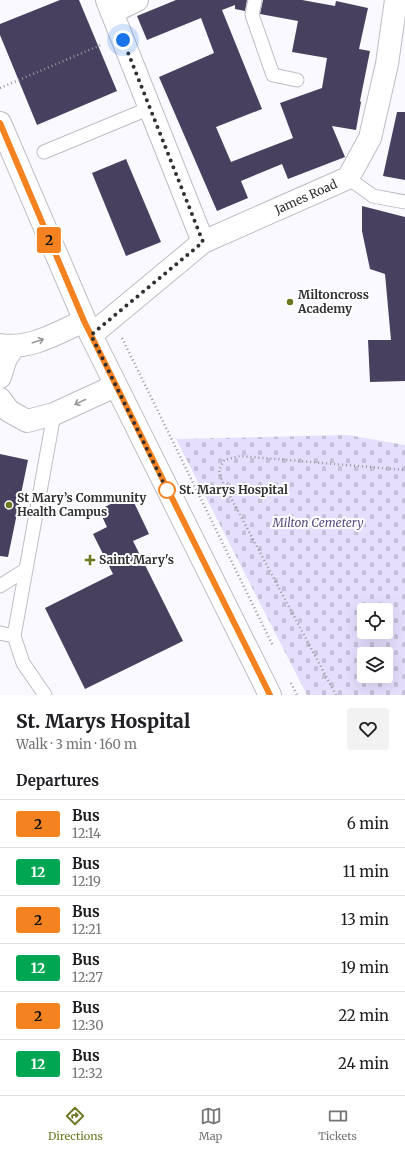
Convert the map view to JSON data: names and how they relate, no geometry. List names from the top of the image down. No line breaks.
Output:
{"streets":{"street":["James Road"]},"parks":["Milton Cemetery"],"places":{"other":["Miltoncross Academy","St. Marys Hospital","St Mary’s Community Health Campus"],"health":["Saint Mary's"]},"lines":["bus line 2"],"page":{"on_map":"2","heading":[["St. Marys Hospital","Walk · 3 min · 160 m"],"Departures"],"list":[{"mark":"2","name":"Bus","note":"12:14","value":"6 min"},{"mark":"12","name":"Bus","note":"12:19","value":"11 min"},{"mark":"2","name":"Bus","note":"12:21","value":"13 min"},{"mark":"12","name":"Bus","note":"12:27","value":"19 min"},{"mark":"2","name":"Bus","note":"12:30","value":"22 min"},{"mark":"12","name":"Bus","note":"12:32","value":"24 min"}],"tabs":["Directions","Map","Tickets"]}}
